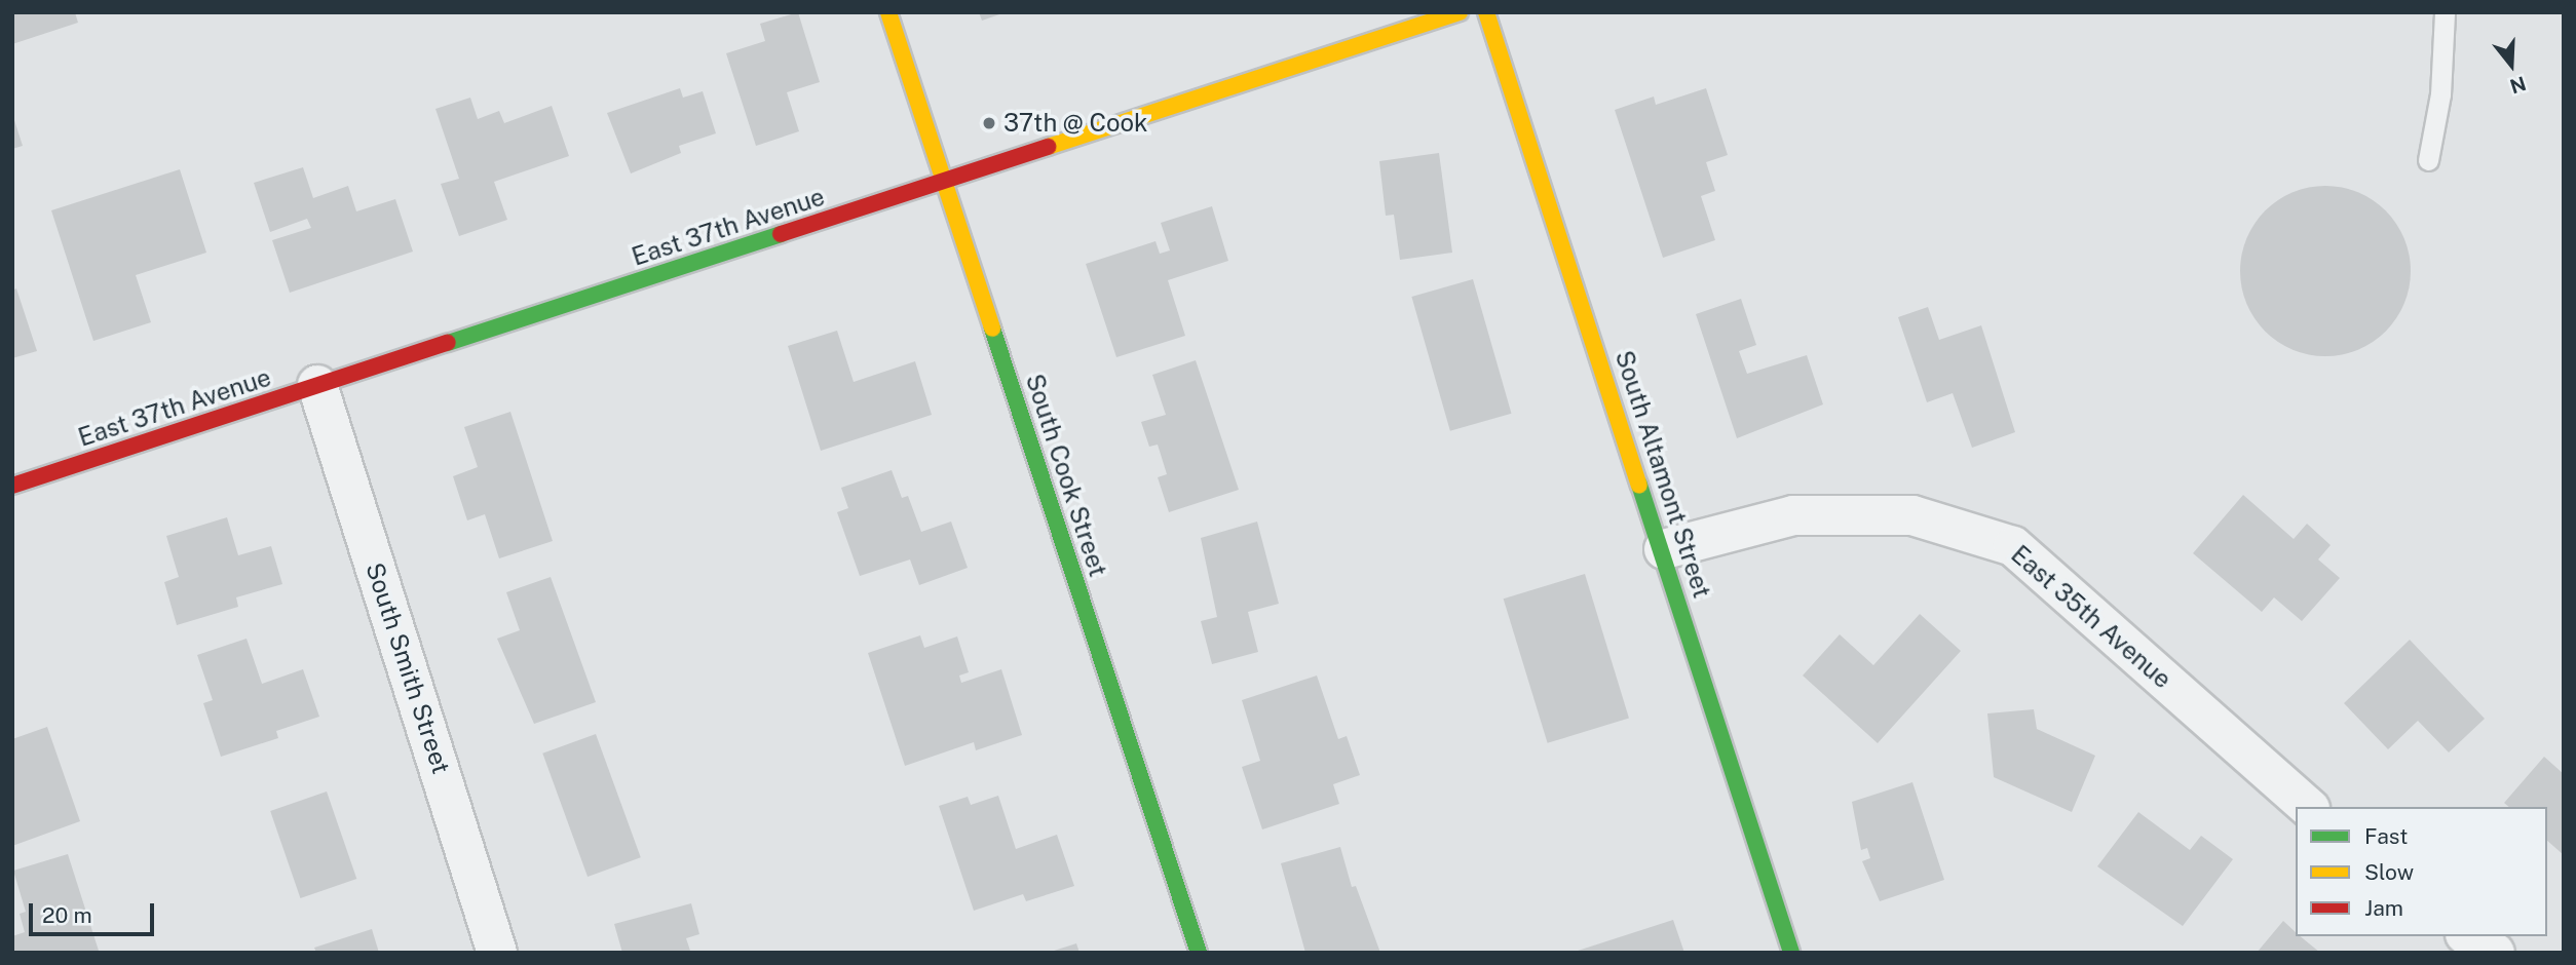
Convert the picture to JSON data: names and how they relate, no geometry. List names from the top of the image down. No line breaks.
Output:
{"streets":{"street":["East 37th Avenue","South Altamont Street","South Cook Street","East 35th Avenue","South Smith Street"]},"crossings":[["East 37th Avenue","South Cook Street"],["East 37th Avenue","South Smith Street"],["South Altamont Street","East 35th Avenue"]],"places":["37th @ Cook"],"legend":["Fast","Slow","Jam"],"scale_bar":"20 m","north":"bottom"}
